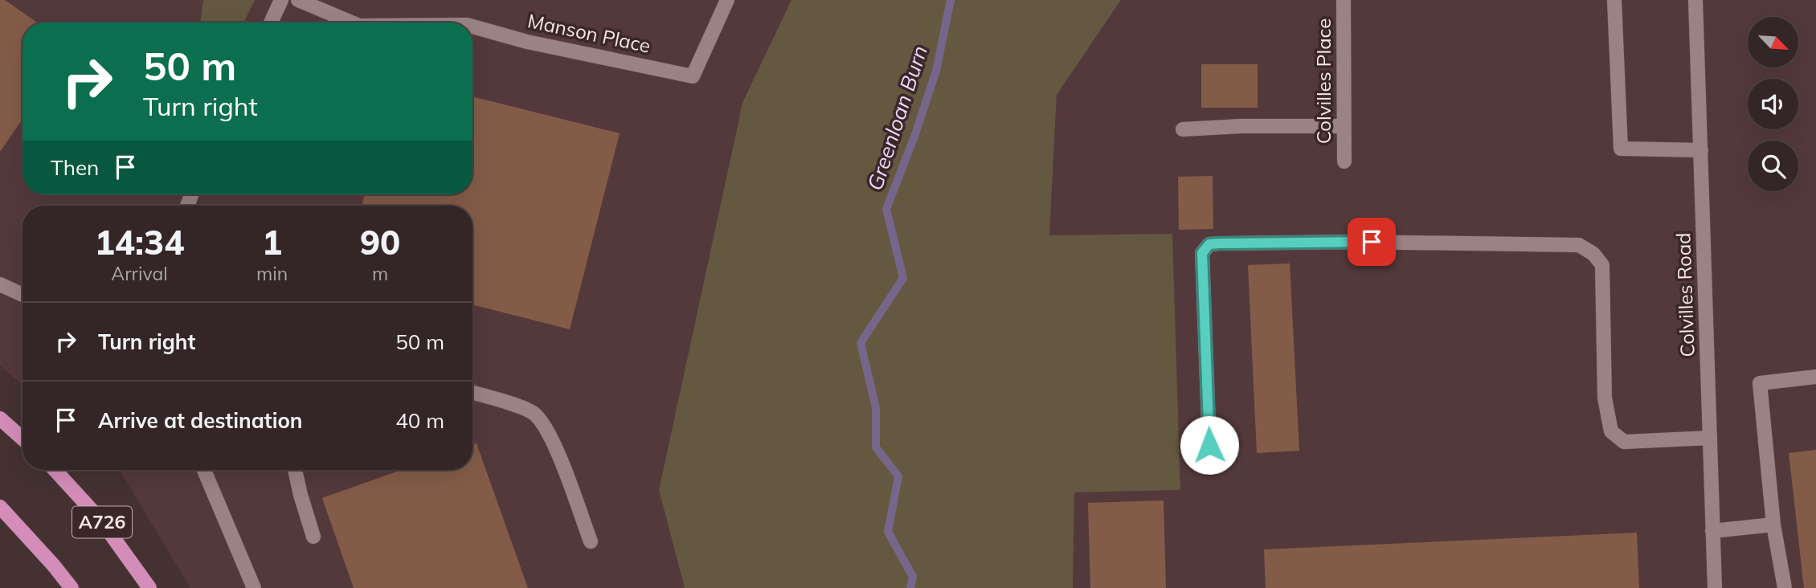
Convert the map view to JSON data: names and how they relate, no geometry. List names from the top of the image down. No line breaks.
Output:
{"streets":{"main road":["A726"],"street":["Manson Place","Colvilles Place","Colvilles Road"]},"water":["Greenloan Burn"],"north":"bottom right","page":{"turn":["50 m","Turn right"],"then":"Then","eta":["14:34","Arrival","1","min","90","m"],"list":[{"name":"Turn right","value":"50 m"},{"name":"Arrive at destination","value":"40 m"}]}}
